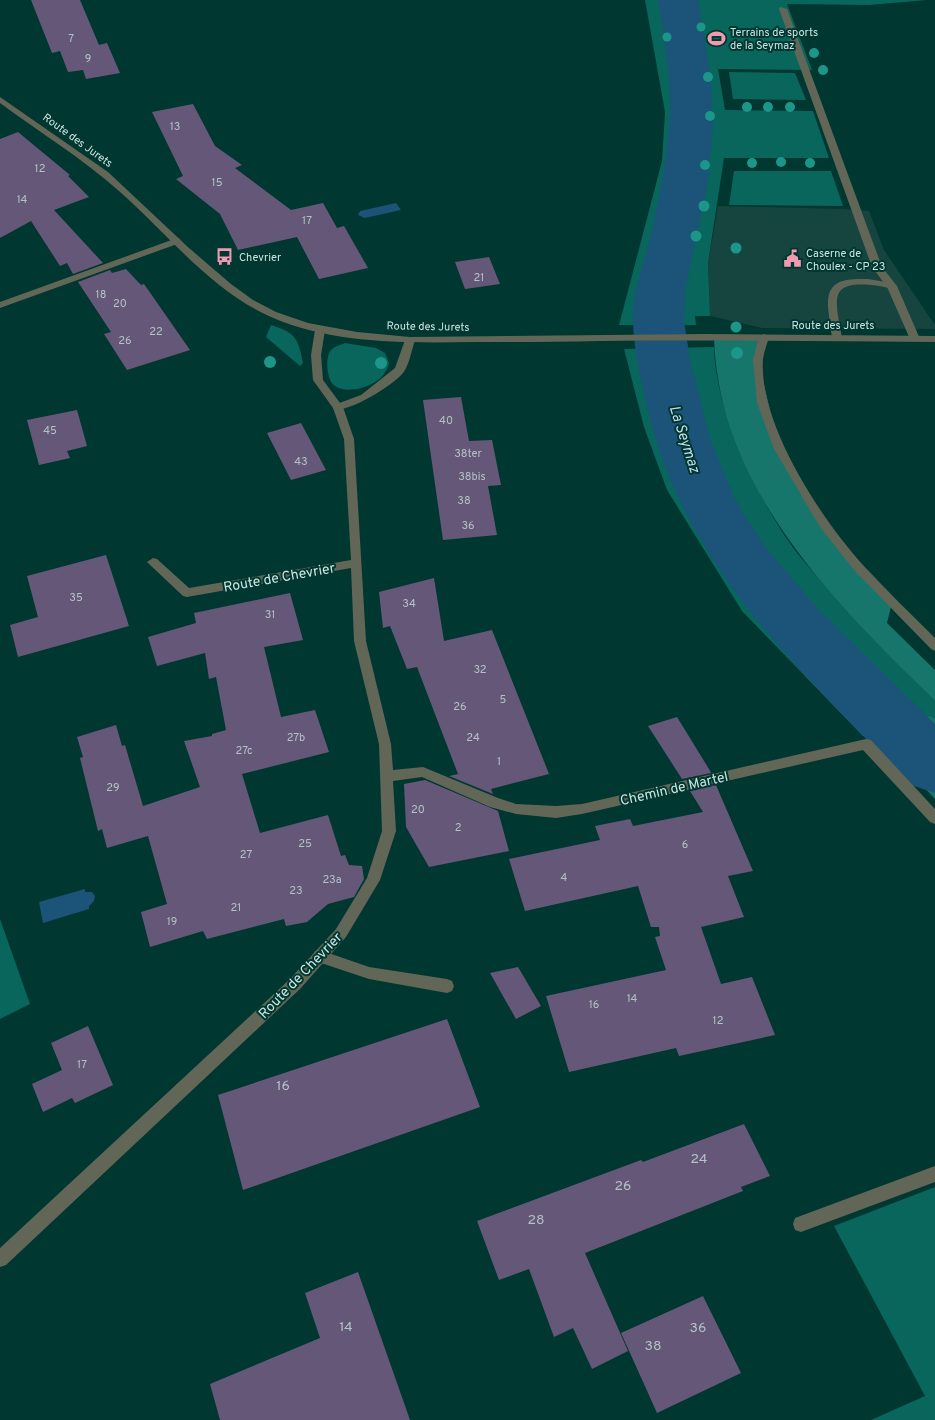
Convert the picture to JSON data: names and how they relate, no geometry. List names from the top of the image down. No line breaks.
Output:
{"streets":{"street":["Route des Jurets","Route de Chevrier","Chemin de Martel"]},"crossings":[["Route des Jurets","Route de Chevrier"],["Route de Chevrier","Chemin de Martel"]],"water":["La Seymaz"],"places":{"sports":["Terrains de sports de la Seymaz"],"bus stop":["Chevrier"],"public building":["Caserne de Choulex - CP 23"]},"house_numbers":["7","9","13","12","15","14","17","21","18","20","22","26","40","45","38ter","43","38bis","38","36","35","34","31","32","5","26","27b","24","27c","1","29","20","2","25","6","27","4","23a","23","21","19","14","16","12","17","16","24","26","28","14","36","38"]}
